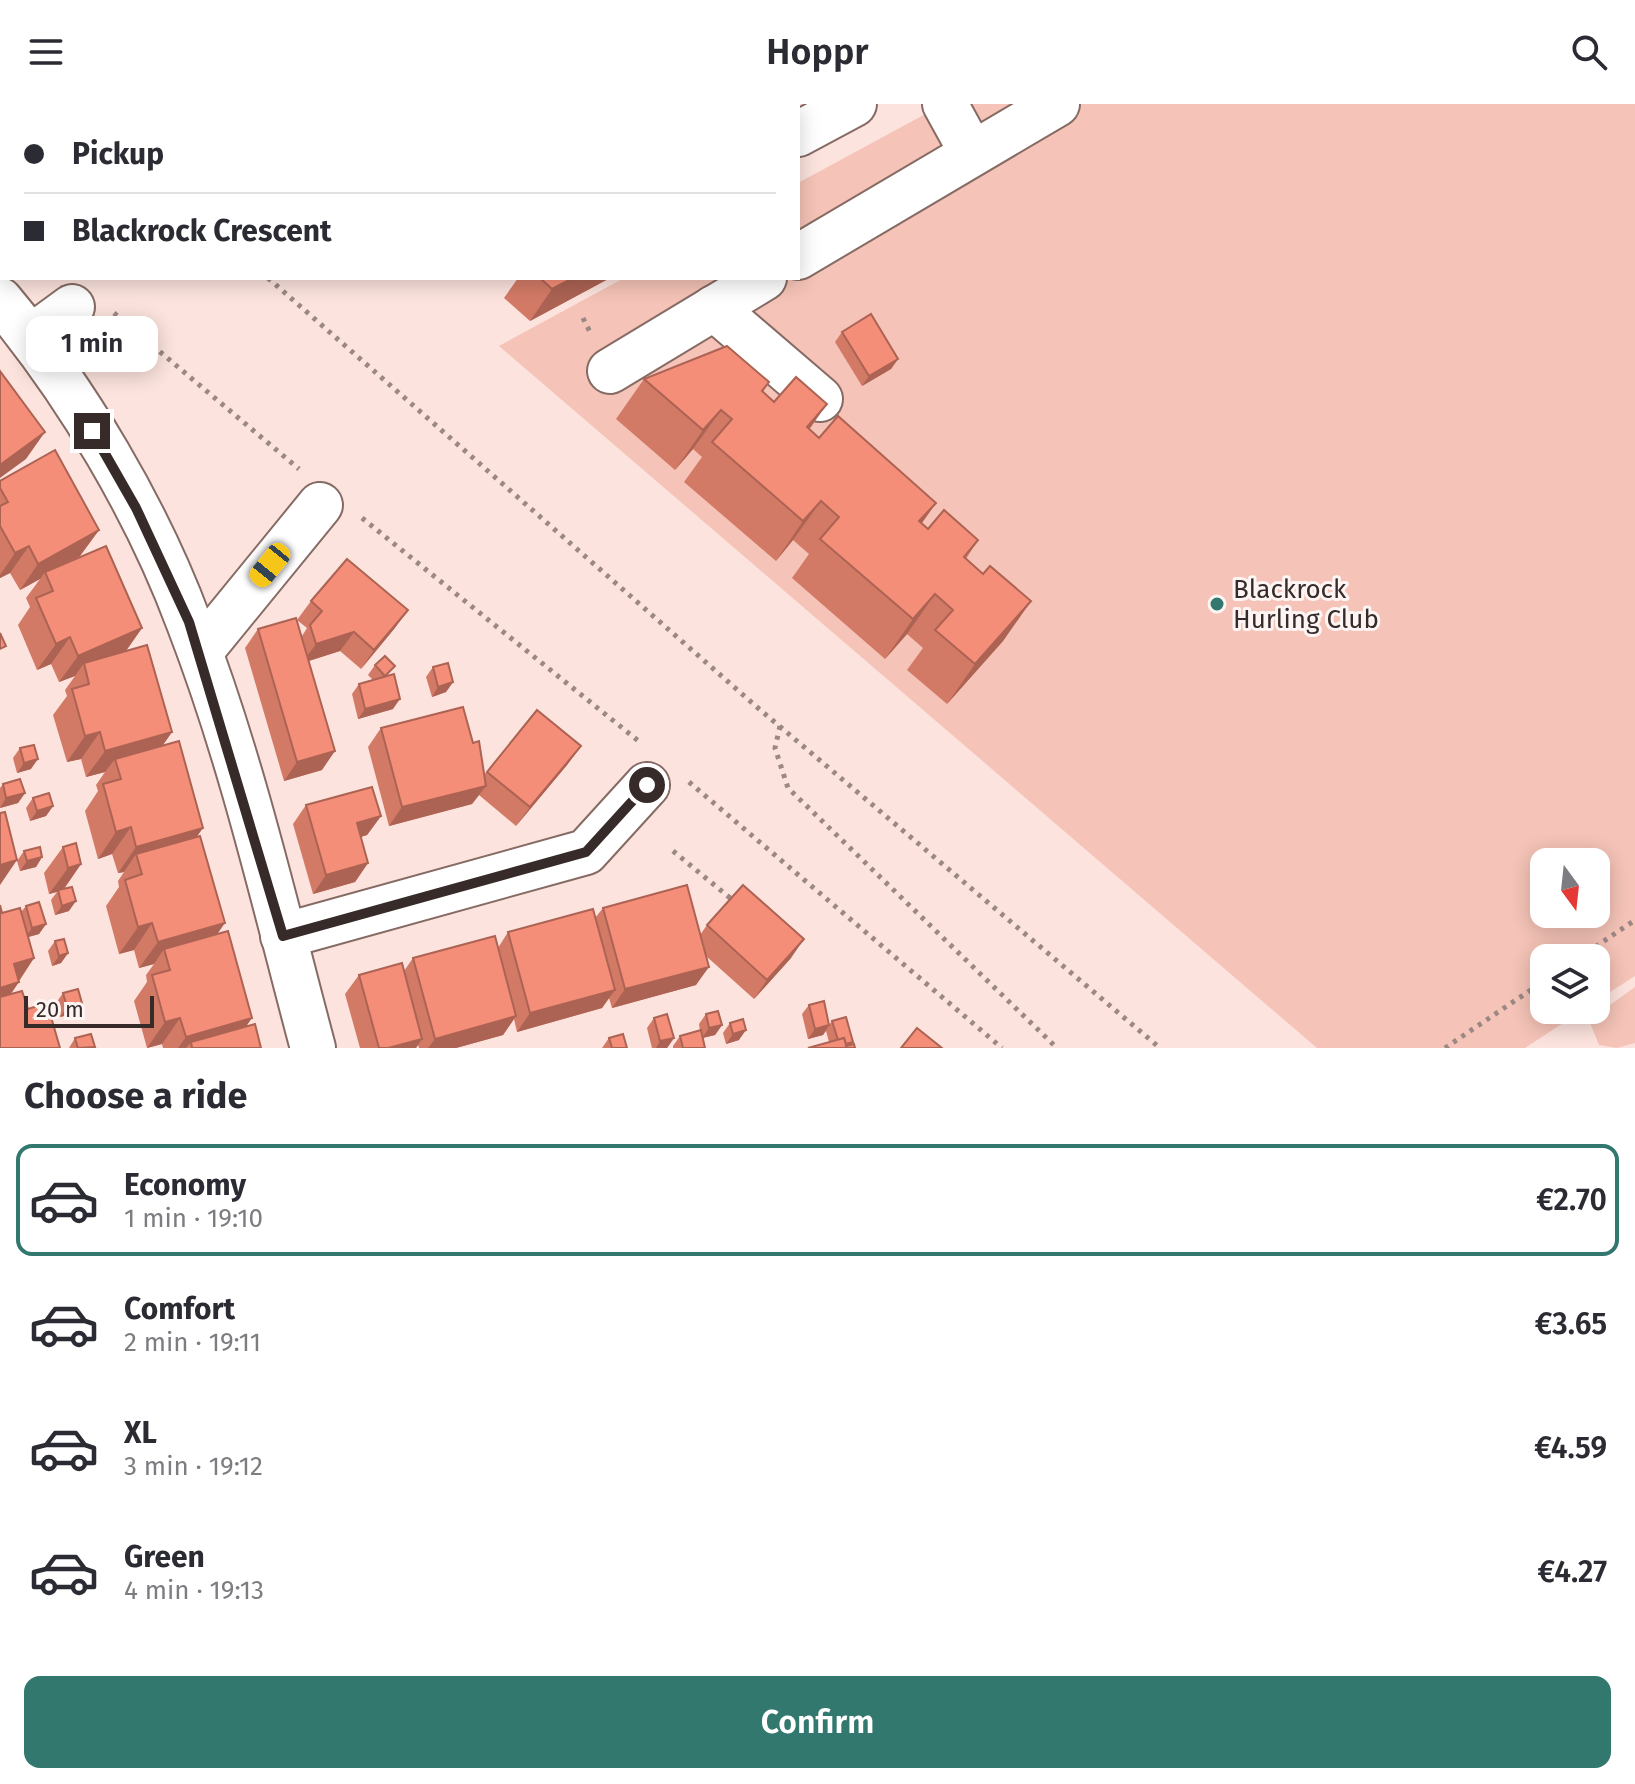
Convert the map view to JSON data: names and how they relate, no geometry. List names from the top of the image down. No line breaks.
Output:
{"places":["Blackrock Hurling Club"],"scale_bar":"20 m","north":"bottom","page":{"header":"Hoppr","banner":["Pickup","Blackrock Crescent"],"bubble":"1 min","scale":"20 m","heading":"Choose a ride","list":[{"name":"Economy","note":"1 min · 19:10","value":"€2.70"},{"name":"Comfort","note":"2 min · 19:11","value":"€3.65"},{"name":"XL","note":"3 min · 19:12","value":"€4.59"},{"name":"Green","note":"4 min · 19:13","value":"€4.27"}],"buttons":"Confirm"}}
